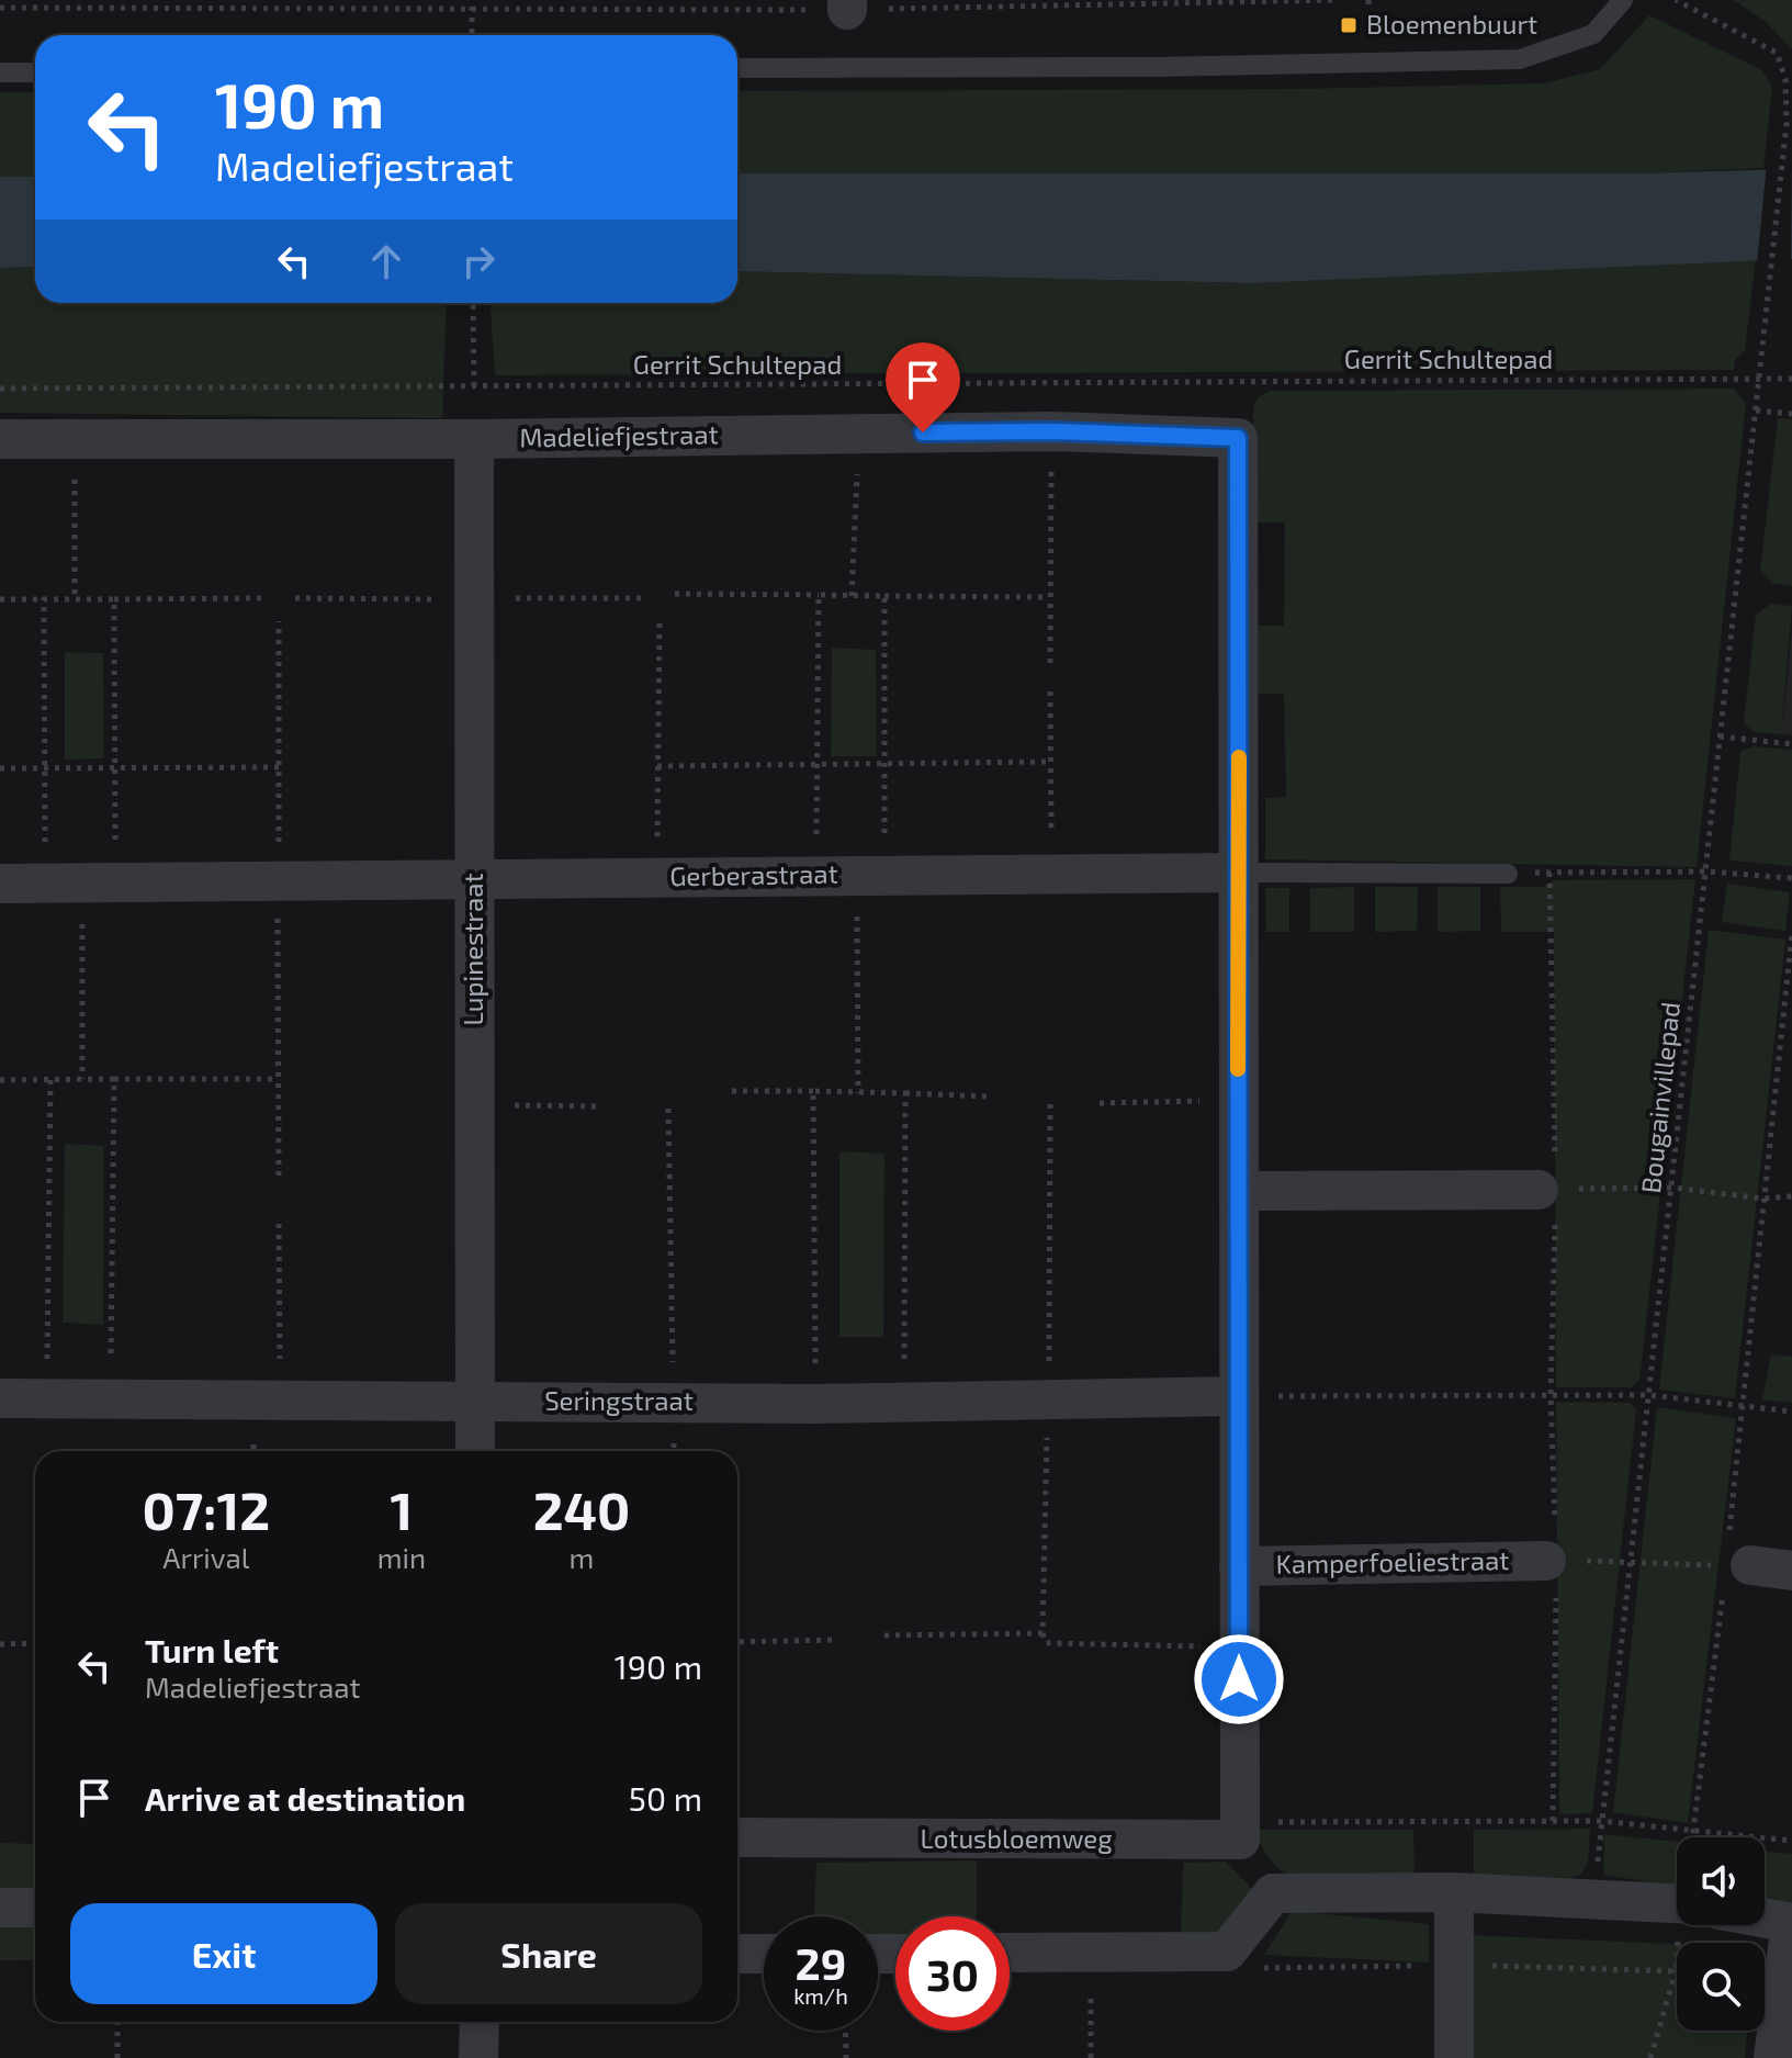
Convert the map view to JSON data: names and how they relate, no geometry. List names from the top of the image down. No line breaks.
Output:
{"streets":{"street":["Madeliefjestraat","Gerberastraat","Lupinestraat","Seringstraat","Kamperfoeliestraat","Lotusbloemweg"],"path":["Gerrit Schultepad","Bougainvillepad"]},"crossings":[["Gerrit Schultepad","Bougainvillepad"],["Madeliefjestraat","Lupinestraat"],["Madeliefjestraat","Kamperfoeliestraat"],["Gerberastraat","Lupinestraat"],["Gerberastraat","Kamperfoeliestraat"],["Lupinestraat","Seringstraat"],["Seringstraat","Kamperfoeliestraat"],["Kamperfoeliestraat","Lotusbloemweg"]],"places":{"transit":["Bloemenbuurt"]},"page":{"turn":["190 m","Madeliefjestraat"],"eta":["07:12","Arrival","1","min","240","m"],"list":[{"name":"Turn left","note":"Madeliefjestraat","value":"190 m"},{"name":"Arrive at destination","value":"50 m"}],"buttons":["Exit","Share"],"speed":"29 km/h","limit":"30"}}
